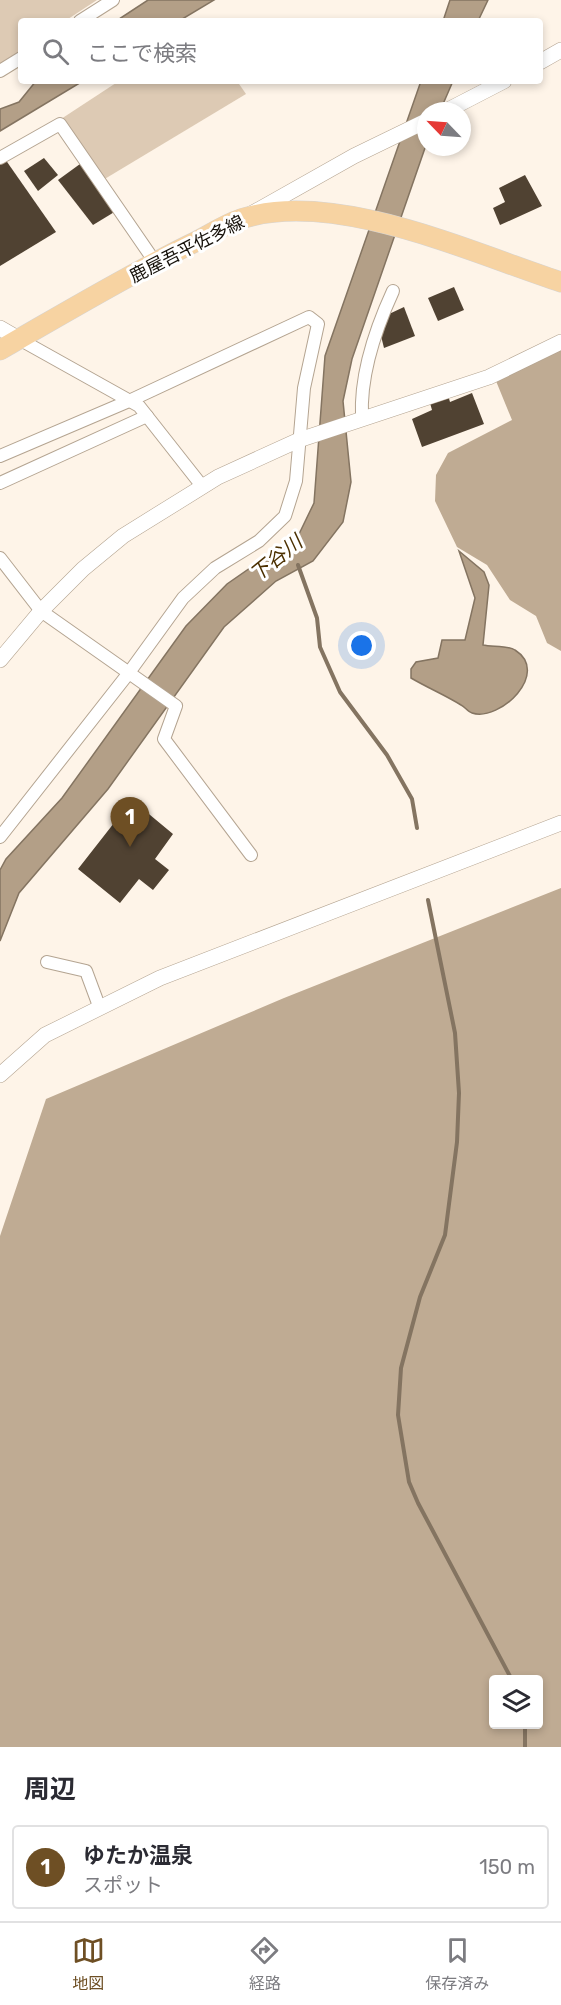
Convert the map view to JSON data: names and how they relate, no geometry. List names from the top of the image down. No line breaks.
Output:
{"streets":{"main road":["鹿屋吾平佐多線"]},"water":["下谷川"],"north":"top left","page":{"search":"ここで検索","pins":"1","heading":"周辺","list":[{"mark":"1","name":"ゆたか温泉","note":"スポット","value":"150 m"}],"nav":["地図","経路","保存済み"]}}
